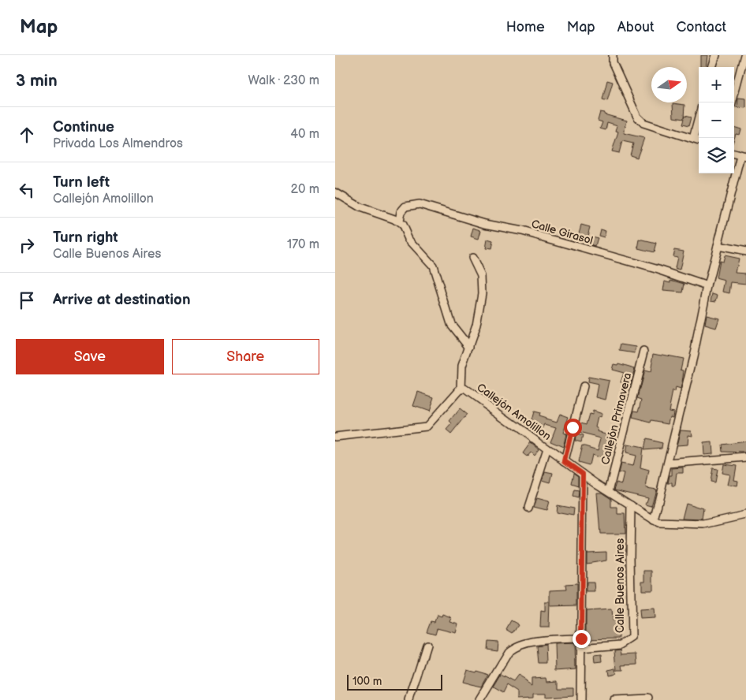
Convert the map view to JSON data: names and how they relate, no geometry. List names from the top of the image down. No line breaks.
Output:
{"streets":{"street":["Calle Girasol","Callejón Amolillon","Callejón Primavera","Calle Buenos Aires"]},"crossings":[["Callejón Amolillon","Callejón Primavera"],["Callejón Amolillon","Calle Buenos Aires"]],"scale_bar":"100 m","north":"right","page":{"header":"Map","nav":["Home","Map","About","Contact"],"heading":["3 min","Walk · 230 m"],"map_buttons":["+","−"],"list":[["Continue","Privada Los Almendros","40 m"],["Turn left","Callejón Amolillon","20 m"],["Turn right","Calle Buenos Aires","170 m"],"Arrive at destination"],"buttons":["Save","Share"],"scale":"100 m"}}
